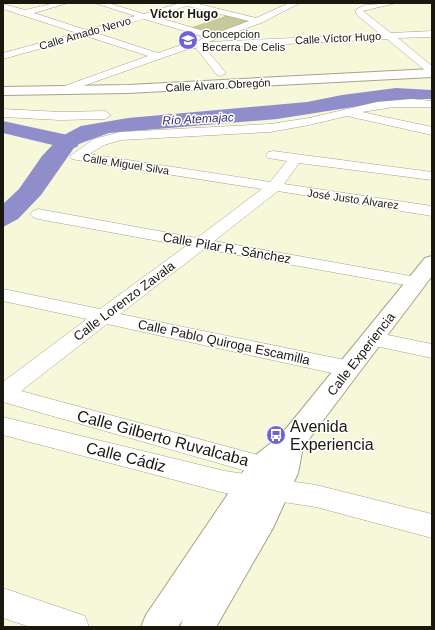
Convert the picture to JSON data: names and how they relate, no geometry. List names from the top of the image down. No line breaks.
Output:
{"streets":{"street":["Calle Amado Nervo","Calle Víctor Hugo","Calle Álvaro Obregón","Calle Miguel Silva","José Justo Álvarez","Calle Pilar R. Sánchez","Calle Lorenzo Zavala","Calle Pablo Quiroga Escamilla","Calle Experiencia","Calle Gilberto Ruvalcaba","Calle Cádiz"]},"crossings":[["Calle Víctor Hugo","Calle Álvaro Obregón"],["Calle Miguel Silva","José Justo Álvarez"],["Calle Miguel Silva","Calle Lorenzo Zavala"],["José Justo Álvarez","Calle Lorenzo Zavala"],["Calle Pilar R. Sánchez","Calle Lorenzo Zavala"],["Calle Pilar R. Sánchez","Calle Experiencia"],["Calle Lorenzo Zavala","Calle Pablo Quiroga Escamilla"],["Calle Lorenzo Zavala","Calle Gilberto Ruvalcaba"],["Calle Pablo Quiroga Escamilla","Calle Experiencia"],["Calle Experiencia","Calle Gilberto Ruvalcaba"],["Calle Experiencia","Calle Cádiz"],["Calle Gilberto Ruvalcaba","Calle Cádiz"]],"districts":["Víctor Hugo"],"water":["Río Atemajac"],"places":{"school or university":["Concepcion Becerra De Celis"],"bus stop":["Avenida Experiencia"]}}
